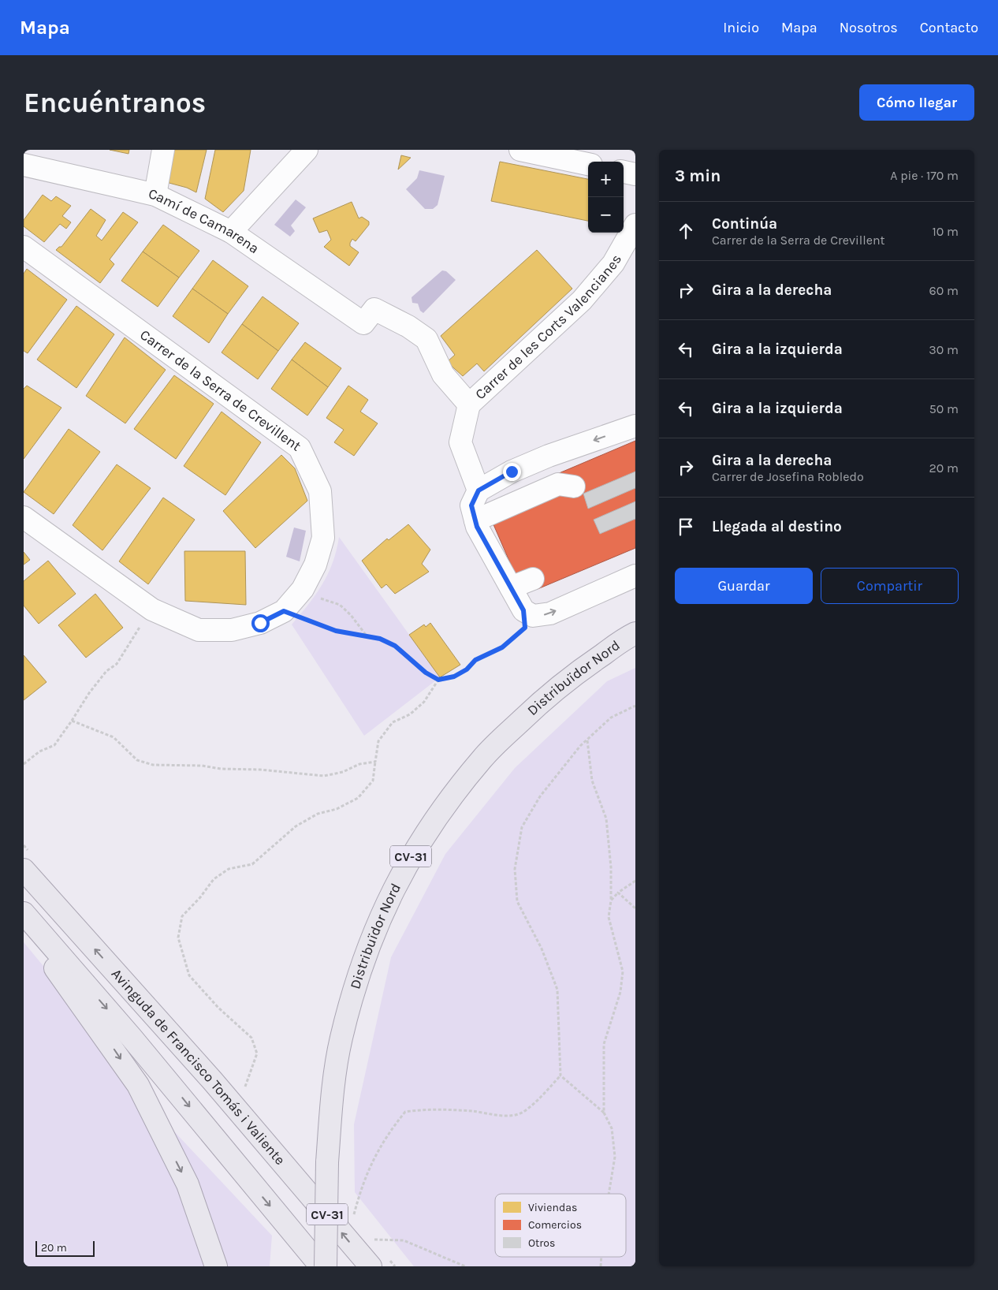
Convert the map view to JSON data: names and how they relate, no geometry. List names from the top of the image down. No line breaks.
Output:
{"streets":{"main road":["Distribuïdor Nord","CV-31","Avinguda de Francisco Tomás i Valiente"],"street":["Camí de Camarena","Carrer de les Corts Valencianes","Carrer de la Serra de Crevillent"]},"crossings":[["Camí de Camarena","Carrer de les Corts Valencianes"]],"legend":["Viviendas","Comercios","Otros"],"scale_bar":"20 m","page":{"header":"Mapa","nav":["Inicio","Mapa","Nosotros","Contacto"],"buttons":["Cómo llegar",["Guardar","Compartir"]],"title":"Encuéntranos","heading":["3 min","A pie · 170 m"],"map_buttons":["+","−"],"list":[["Continúa","Carrer de la Serra de Crevillent","10 m"],["Gira a la derecha","60 m"],["Gira a la izquierda","30 m"],["Gira a la izquierda","50 m"],["Gira a la derecha","Carrer de Josefina Robledo","20 m"],"Llegada al destino"],"scale":"20 m"}}
